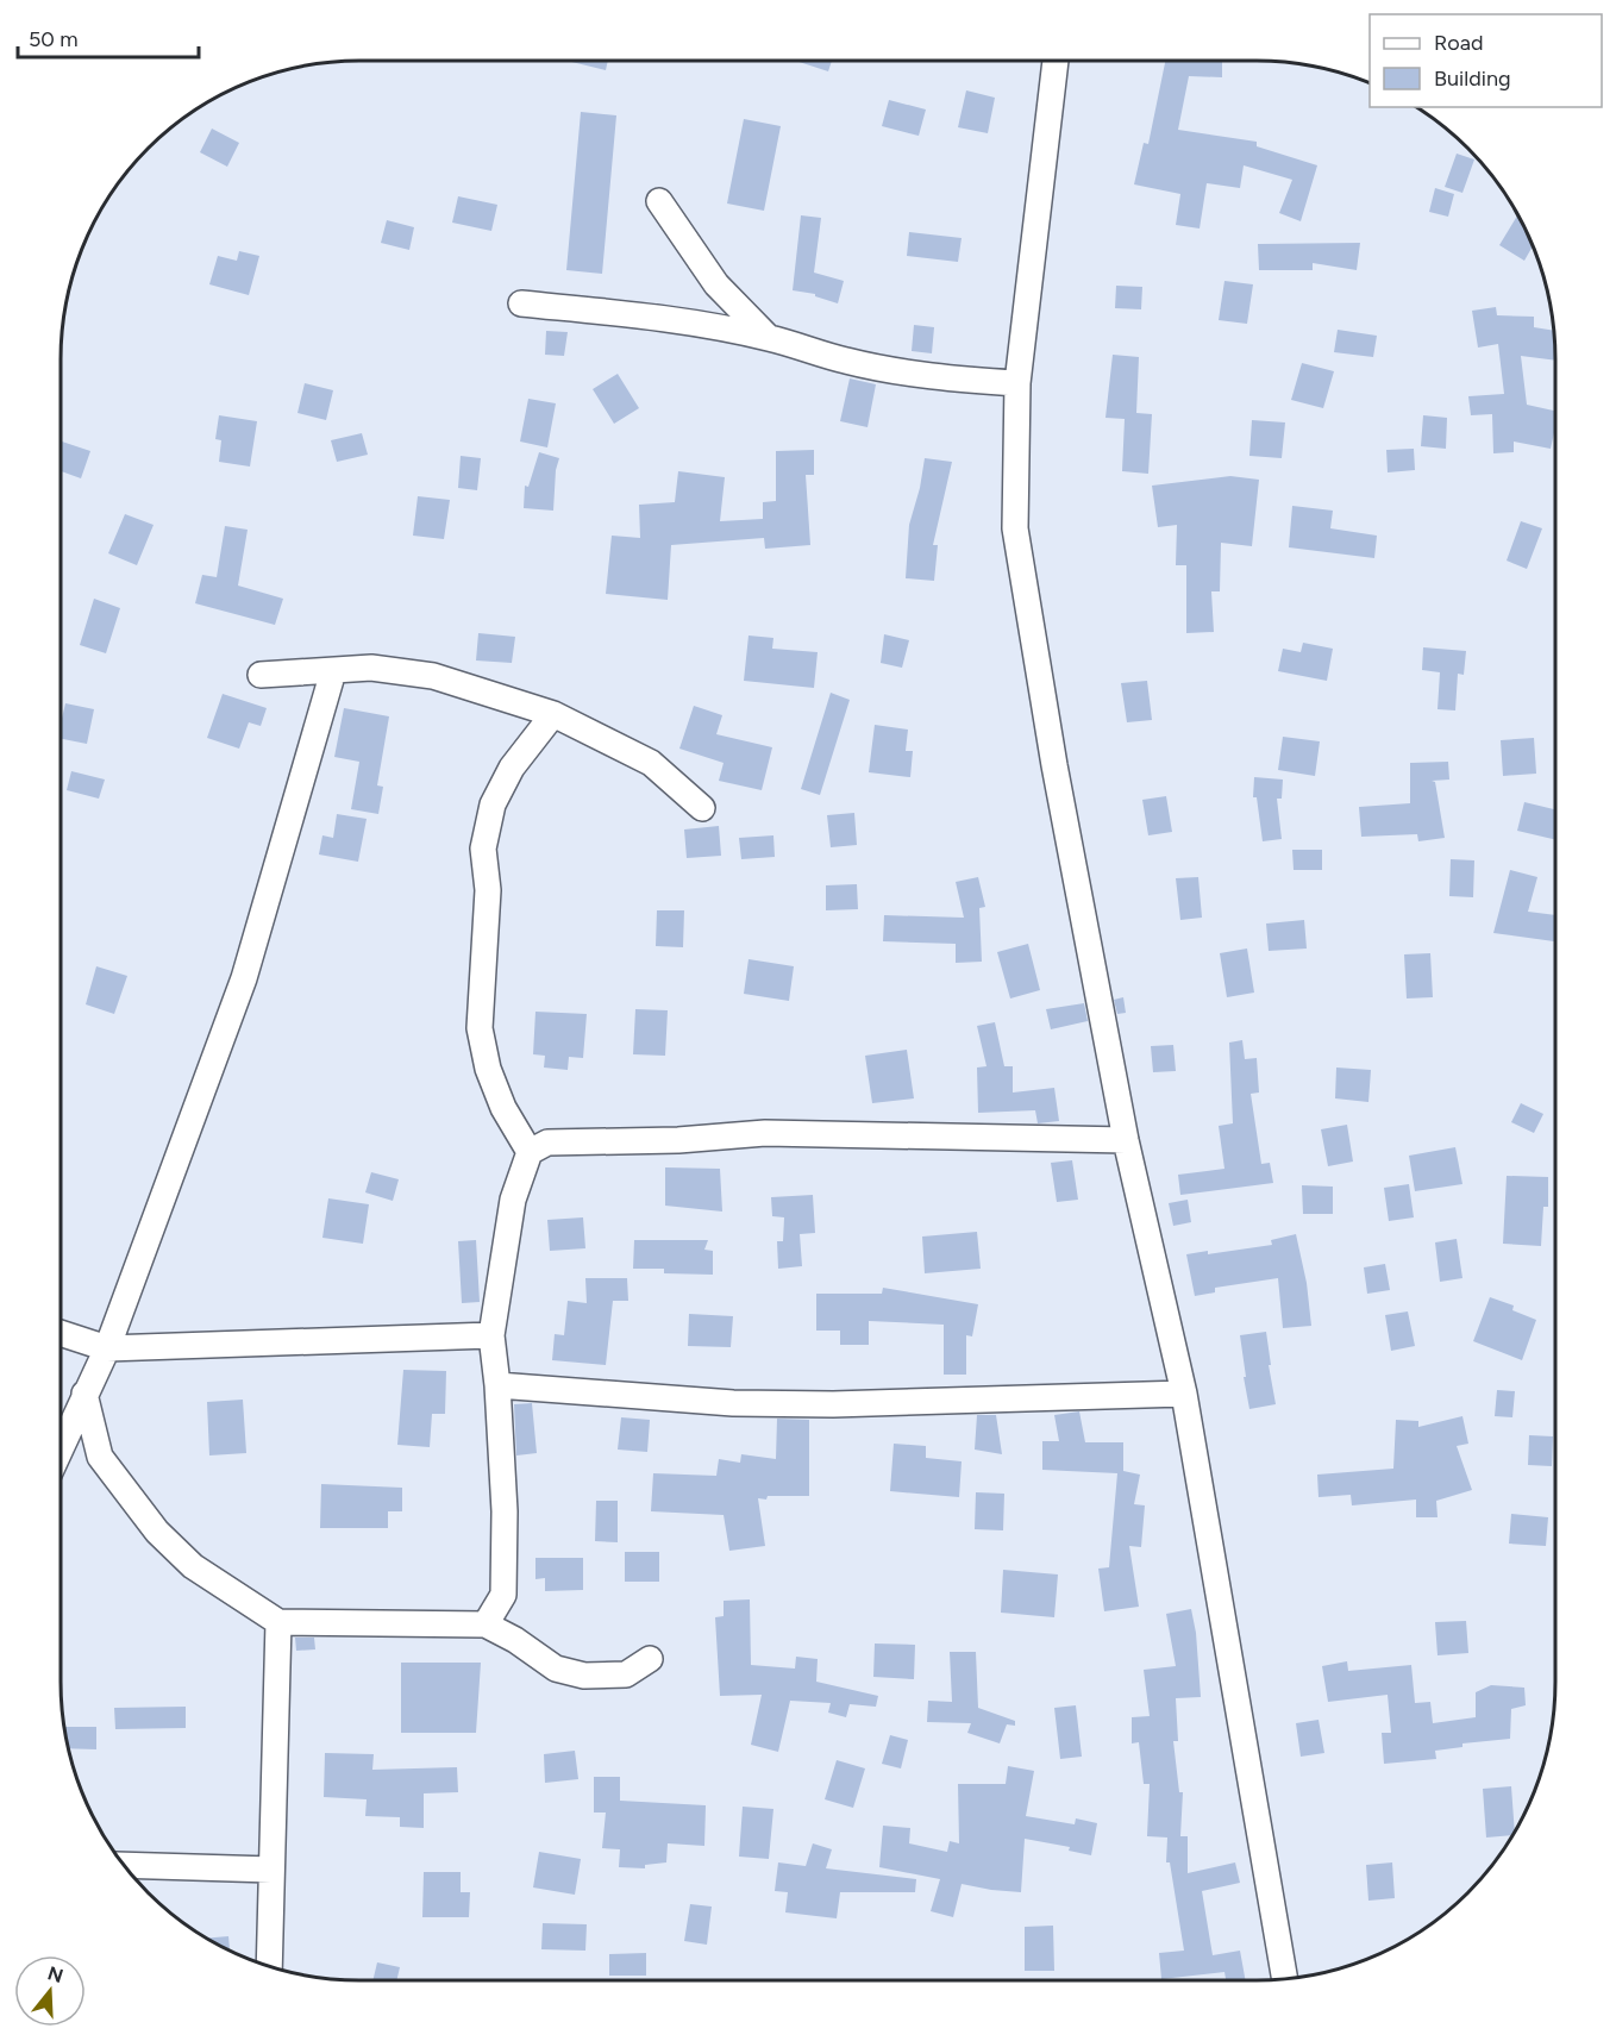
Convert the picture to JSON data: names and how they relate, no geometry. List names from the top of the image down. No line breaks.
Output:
{"legend":["Road","Building"],"scale_bar":"50 m","north":"top"}
